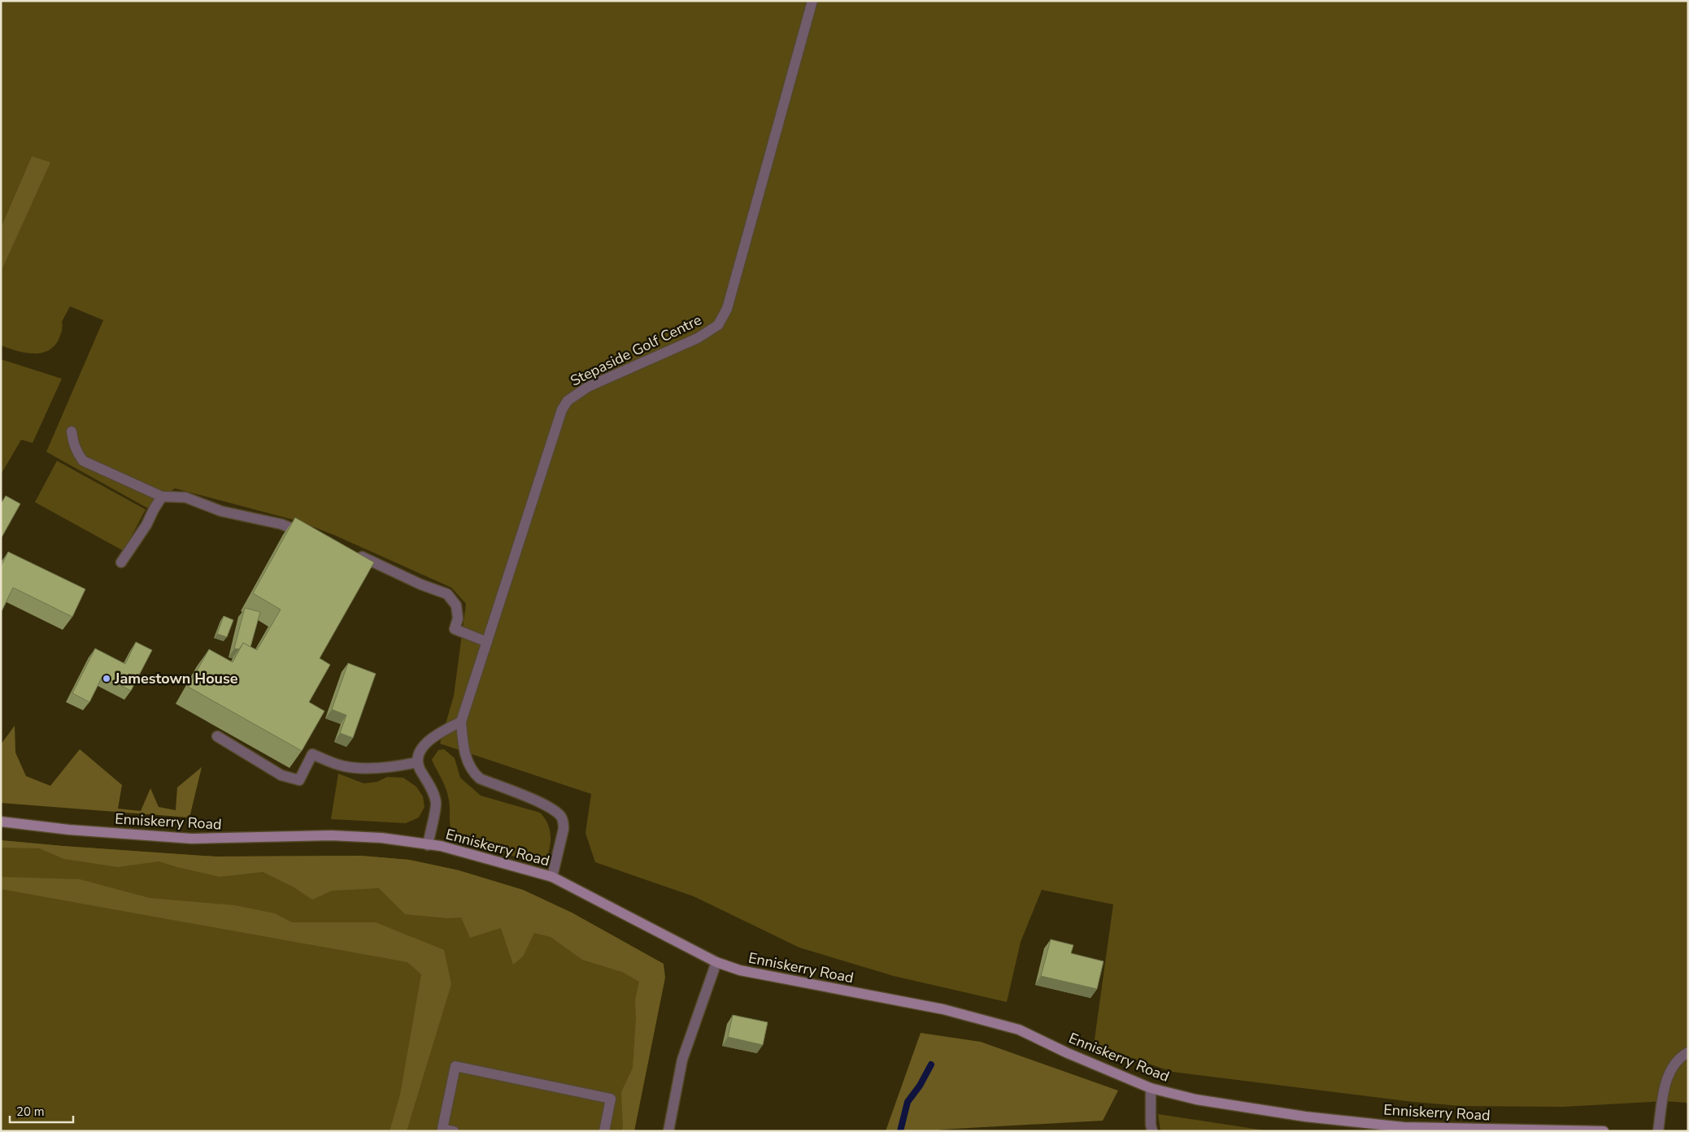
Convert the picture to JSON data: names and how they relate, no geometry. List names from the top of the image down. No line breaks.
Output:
{"streets":{"main road":["Enniskerry Road"],"street":["Stepaside Golf Centre"]},"places":["Jamestown House"],"scale_bar":"20 m"}
